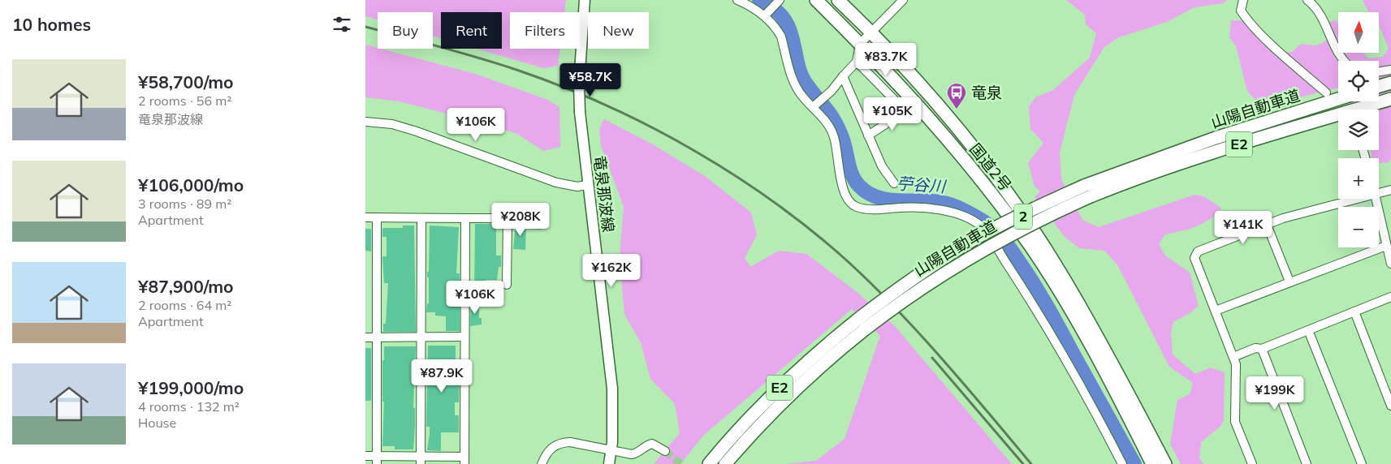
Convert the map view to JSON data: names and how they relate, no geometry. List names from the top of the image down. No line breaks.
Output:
{"streets":{"highway":["山陽自動車道","E2","国道2号","2"],"main road":["竜泉那波線"]},"water":["苧谷川"],"places":{"bus stop":["竜泉"]},"north":"top","page":{"heading":"10 homes","map_buttons":["+","−"],"chip":["Buy","Rent","Filters","New"],"price":["¥83.7K","¥58.7K","¥105K","¥106K","¥208K","¥141K","¥162K","¥106K","¥87.9K","¥199K"],"list":[{"name":"¥58,700/mo","note":"2 rooms · 56 m² · 竜泉那波線"},{"name":"¥106,000/mo","note":"3 rooms · 89 m² · Apartment"},{"name":"¥87,900/mo","note":"2 rooms · 64 m² · Apartment"},{"name":"¥199,000/mo","note":"4 rooms · 132 m² · House"}]}}
